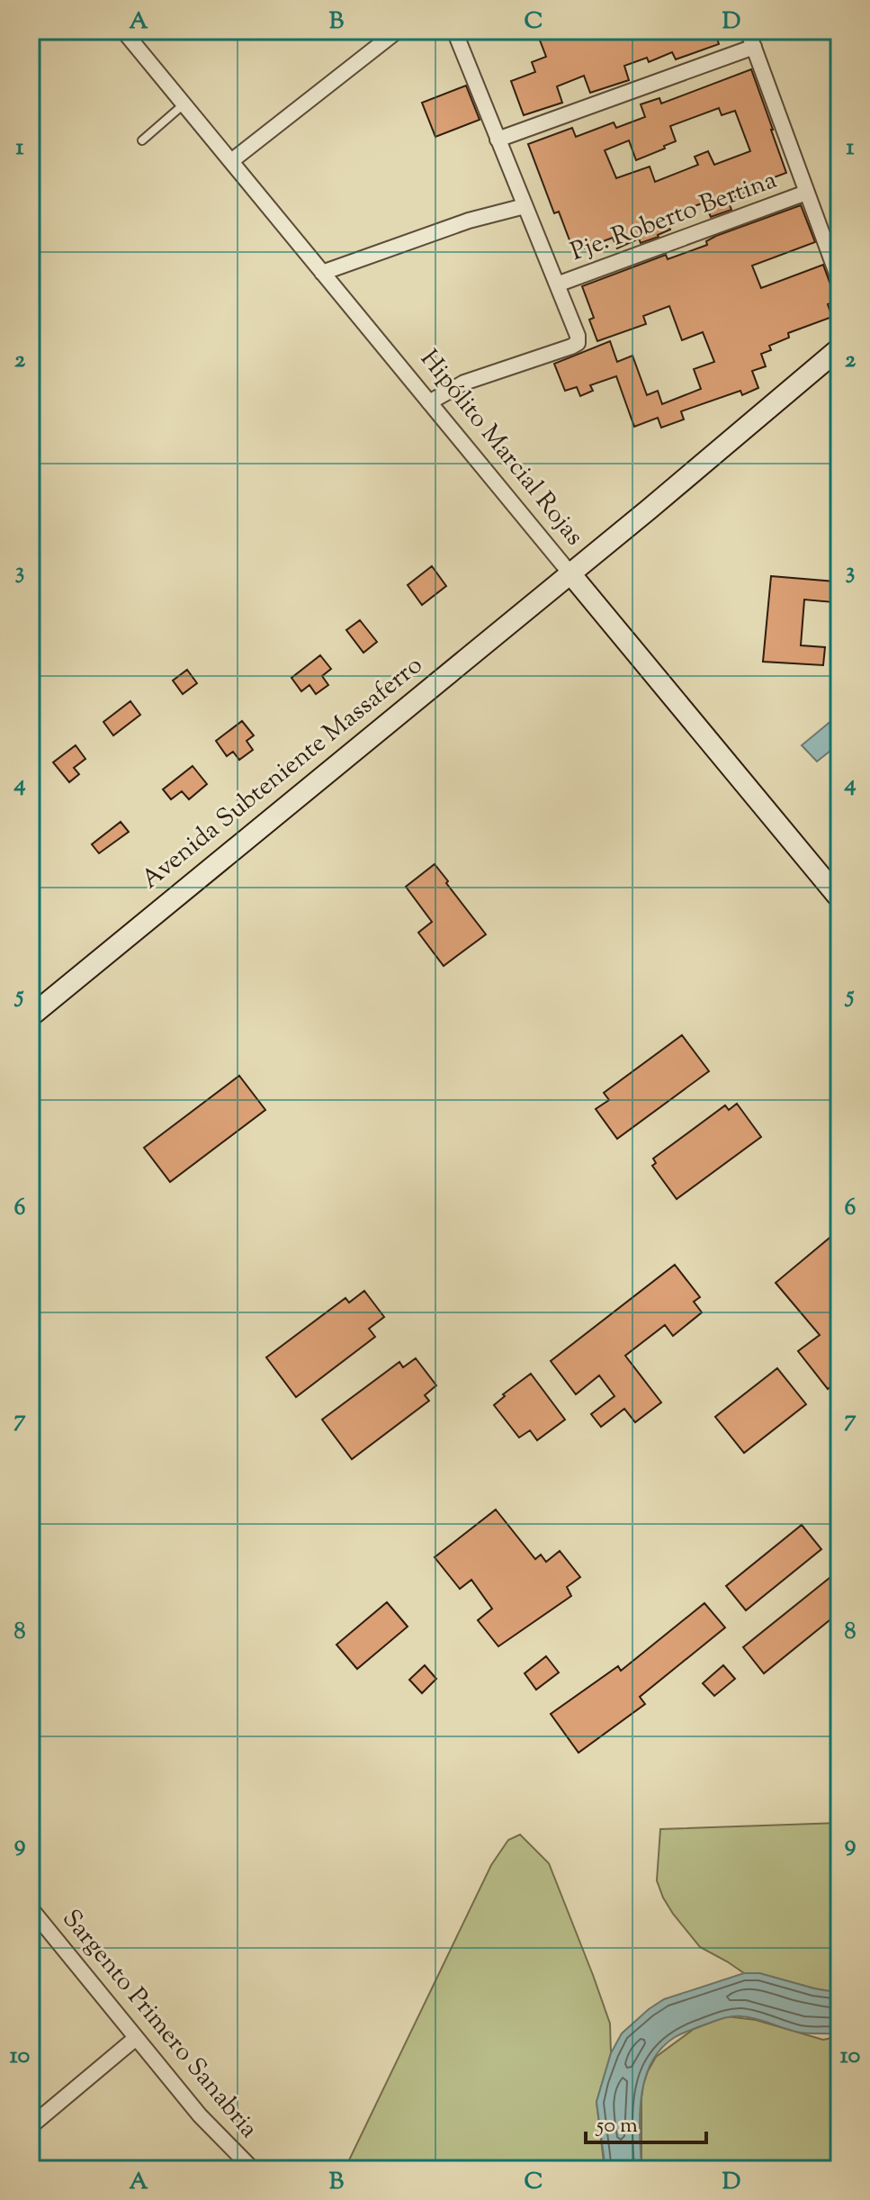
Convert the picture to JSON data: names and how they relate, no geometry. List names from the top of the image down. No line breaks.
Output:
{"streets":{"main road":["Hipólito Marcial Rojas","Avenida Subteniente Massaferro"],"street":["Pje. Roberto Bertina","Sargento Primero Sanabria"]},"crossings":[["Hipólito Marcial Rojas","Avenida Subteniente Massaferro"]],"scale_bar":"50 m","grid":{"columns":["A","B","C","D"],"rows":["1","2","3","4","5","6","7","8","9","10"]}}
